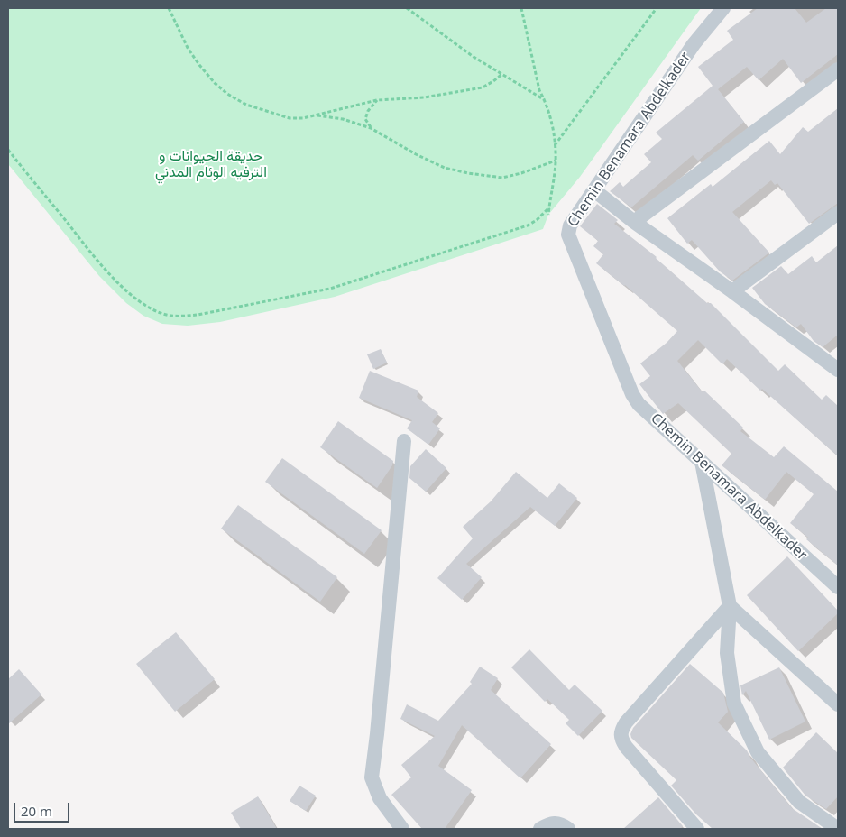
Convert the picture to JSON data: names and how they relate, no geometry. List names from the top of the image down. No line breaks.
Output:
{"streets":{"street":["Chemin Benamara Abdelkader"]},"parks":["حديقة الحيوانات و الترفيه الوئام المدني"],"scale_bar":"20 m"}
